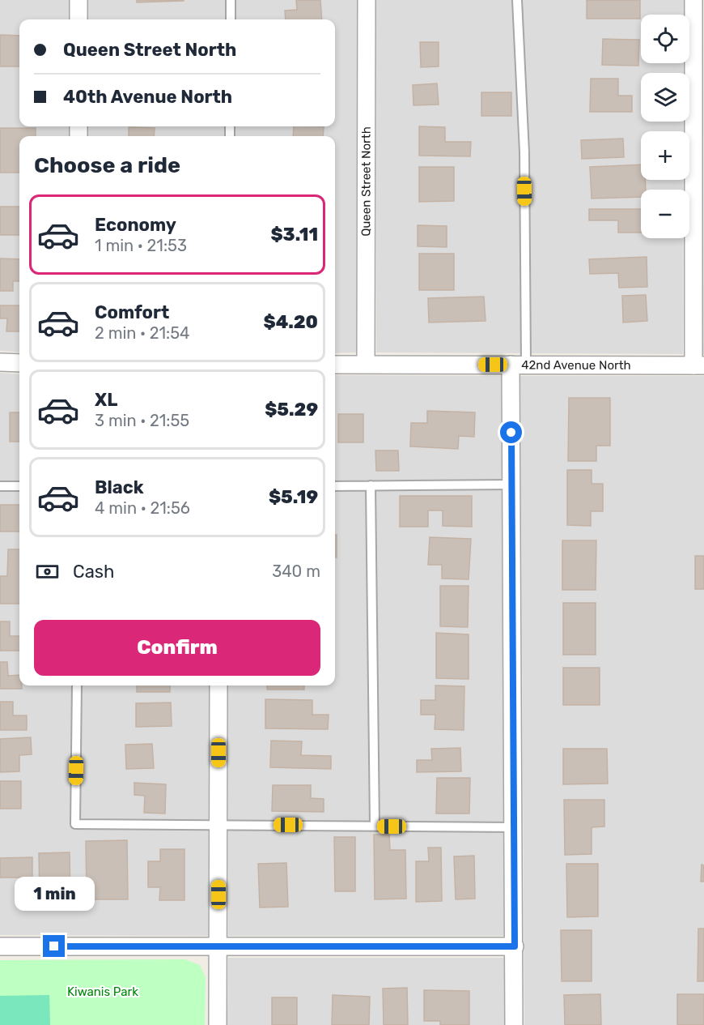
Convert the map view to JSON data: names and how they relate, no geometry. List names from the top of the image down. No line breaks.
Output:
{"streets":{"street":["Queen Street North","42nd Avenue North"]},"crossings":[["Queen Street North","42nd Avenue North"]],"parks":["Kiwanis Park"],"page":{"map_buttons":["+","−"],"banner":["Queen Street North","40th Avenue North"],"heading":"Choose a ride","list":[{"name":"Economy","note":"1 min · 21:53","value":"$3.11"},{"name":"Comfort","note":"2 min · 21:54","value":"$4.20"},{"name":"XL","note":"3 min · 21:55","value":"$5.29"},{"name":"Black","note":"4 min · 21:56","value":"$5.19"}],"pay":["Cash","340 m"],"buttons":"Confirm","bubble":"1 min"}}
